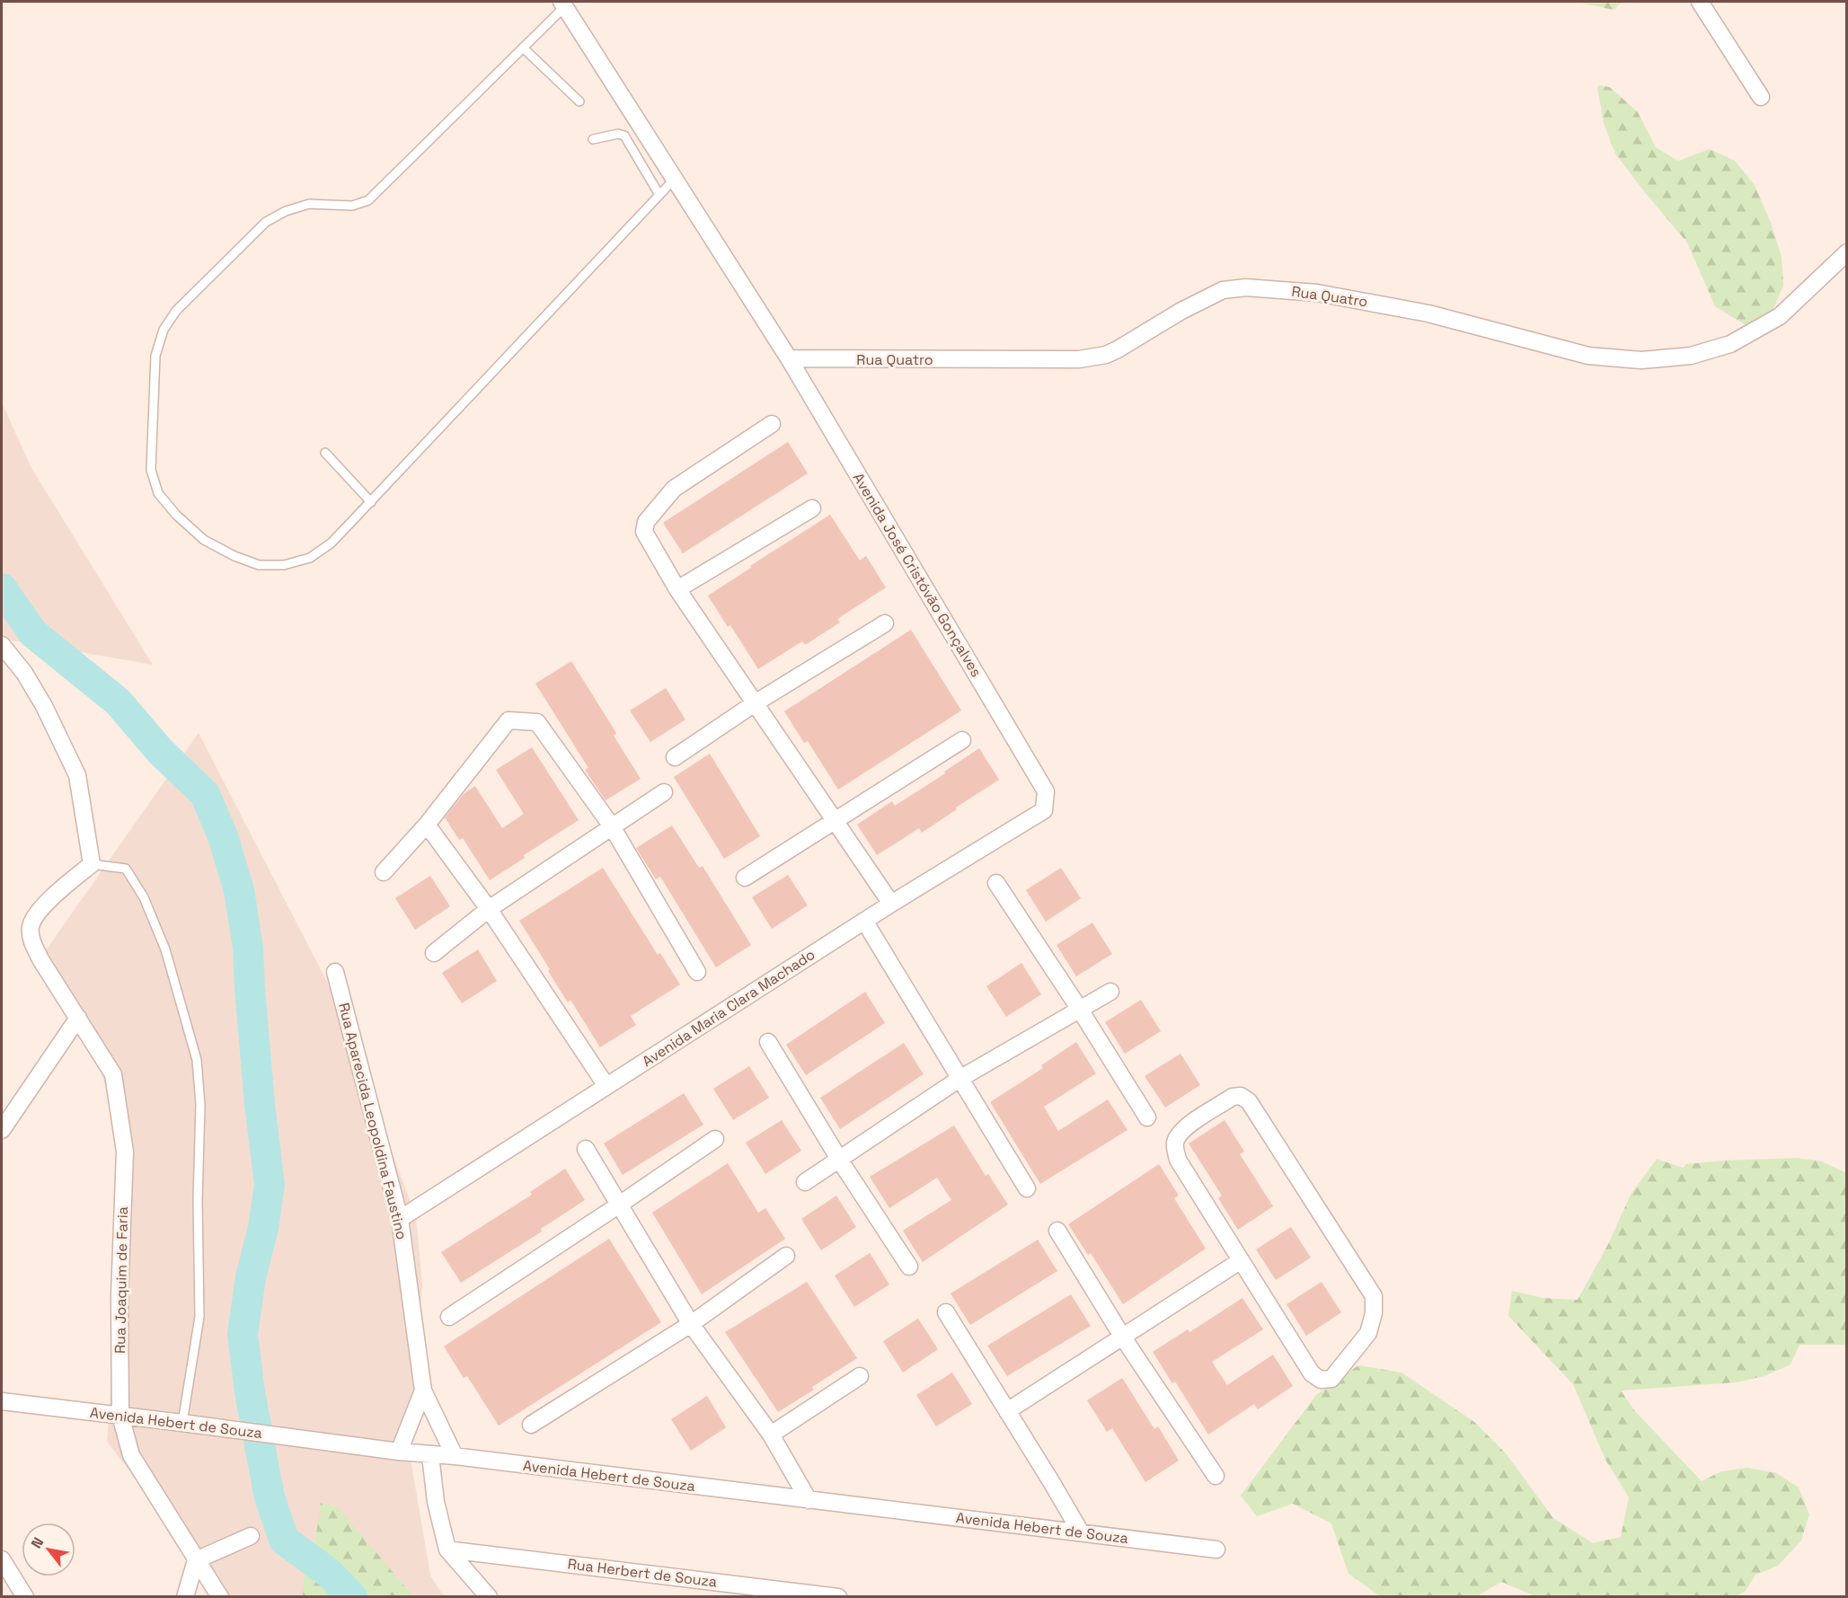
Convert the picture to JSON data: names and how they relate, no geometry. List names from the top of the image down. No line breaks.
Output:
{"streets":{"street":["Rua Quatro","Avenida José Cristóvão Gonçalves","Avenida Maria Clara Machado","Rua Aparecida Leopoldina Faustino","Rua Joaquim de Faria","Avenida Hebert de Souza","Rua Herbert de Souza"]},"crossings":[["Rua Quatro","Avenida José Cristóvão Gonçalves"],["Avenida José Cristóvão Gonçalves","Avenida Maria Clara Machado"],["Avenida Maria Clara Machado","Rua Aparecida Leopoldina Faustino"],["Rua Aparecida Leopoldina Faustino","Avenida Hebert de Souza"],["Rua Joaquim de Faria","Avenida Hebert de Souza"]],"north":"top left"}
